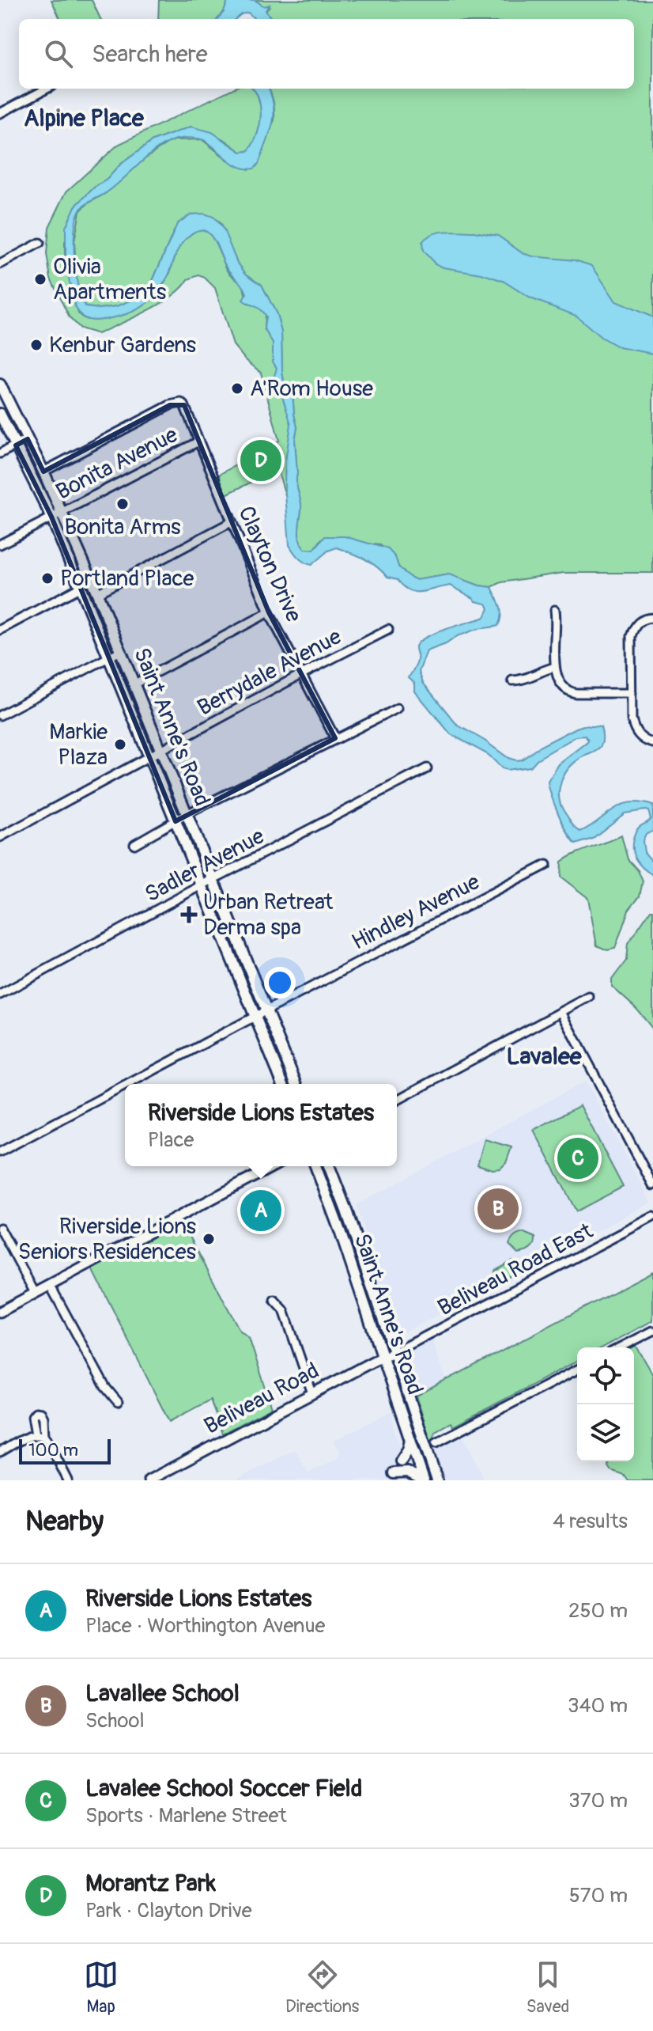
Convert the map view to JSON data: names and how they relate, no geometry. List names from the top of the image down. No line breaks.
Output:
{"streets":{"main road":["Saint Anne's Road"],"street":["Bonita Avenue","Clayton Drive","Berrydale Avenue","Sadler Avenue","Hindley Avenue","Beliveau Road East","Beliveau Road"]},"crossings":[["Bonita Avenue","Clayton Drive"],["Bonita Avenue","Saint Anne's Road"],["Clayton Drive","Berrydale Avenue"],["Clayton Drive","Saint Anne's Road"],["Berrydale Avenue","Saint Anne's Road"],["Saint Anne's Road","Sadler Avenue"],["Saint Anne's Road","Hindley Avenue"],["Saint Anne's Road","Beliveau Road East"],["Saint Anne's Road","Beliveau Road"],["Beliveau Road East","Beliveau Road"]],"districts":["Alpine Place","Lavalee"],"places":{"other":["Olivia Apartments","Kenbur Gardens","A'Rom House","Bonita Arms","Portland Place","Markie Plaza","Riverside Lions Seniors Residences"],"health":["Urban Retreat Derma spa"]},"scale_bar":"100 m","page":{"search":"Search here","pins":["D","C","B","A"],"popup":["Riverside Lions Estates","Place"],"scale":"100 m","heading":["Nearby","4 results"],"list":[{"mark":"A","name":"Riverside Lions Estates","note":"Place · Worthington Avenue","value":"250 m"},{"mark":"B","name":"Lavallee School","note":"School","value":"340 m"},{"mark":"C","name":"Lavalee School Soccer Field","note":"Sports · Marlene Street","value":"370 m"},{"mark":"D","name":"Morantz Park","note":"Park · Clayton Drive","value":"570 m"}],"nav":["Map","Directions","Saved"]}}
